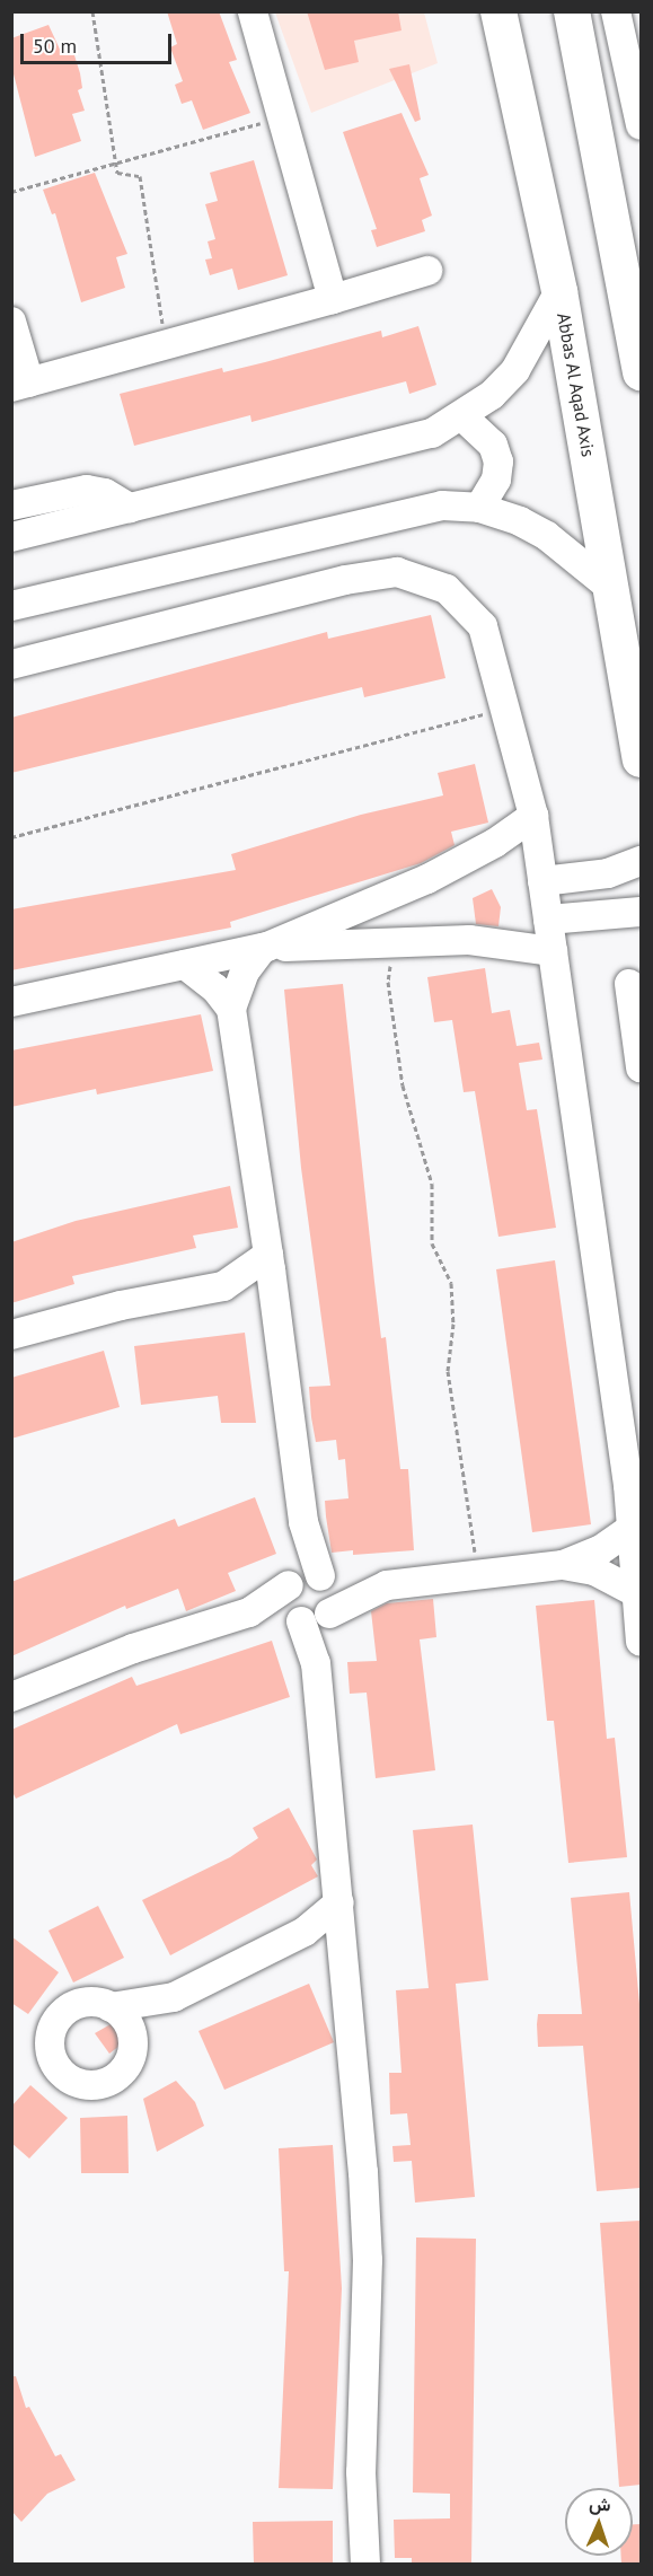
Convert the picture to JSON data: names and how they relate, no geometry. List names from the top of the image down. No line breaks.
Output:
{"streets":{"main road":["Abbas Al Aqad Axis"]},"scale_bar":"50 m","north":"top"}
